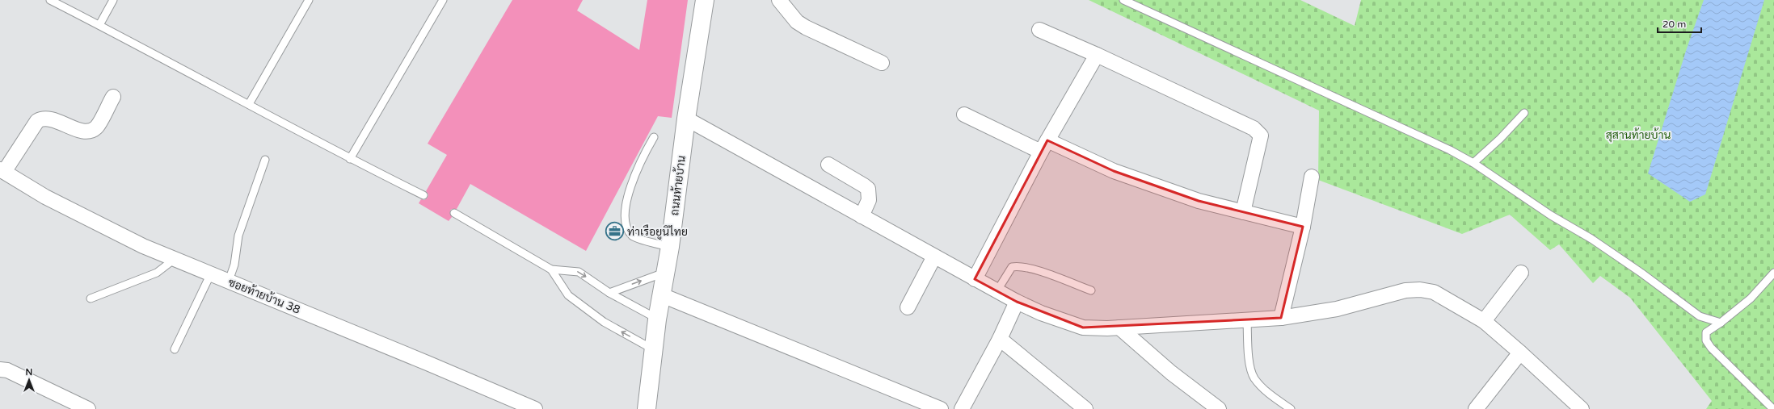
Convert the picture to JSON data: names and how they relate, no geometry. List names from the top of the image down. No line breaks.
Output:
{"streets":{"street":["ถนนท้ายบ้าน","ซอยท้ายบ้าน 38"]},"parks":["สุสานท้ายบ้าน"],"places":{"office":["ท่าเรือยูนิไทย"]},"scale_bar":"20 m","north":"top"}
